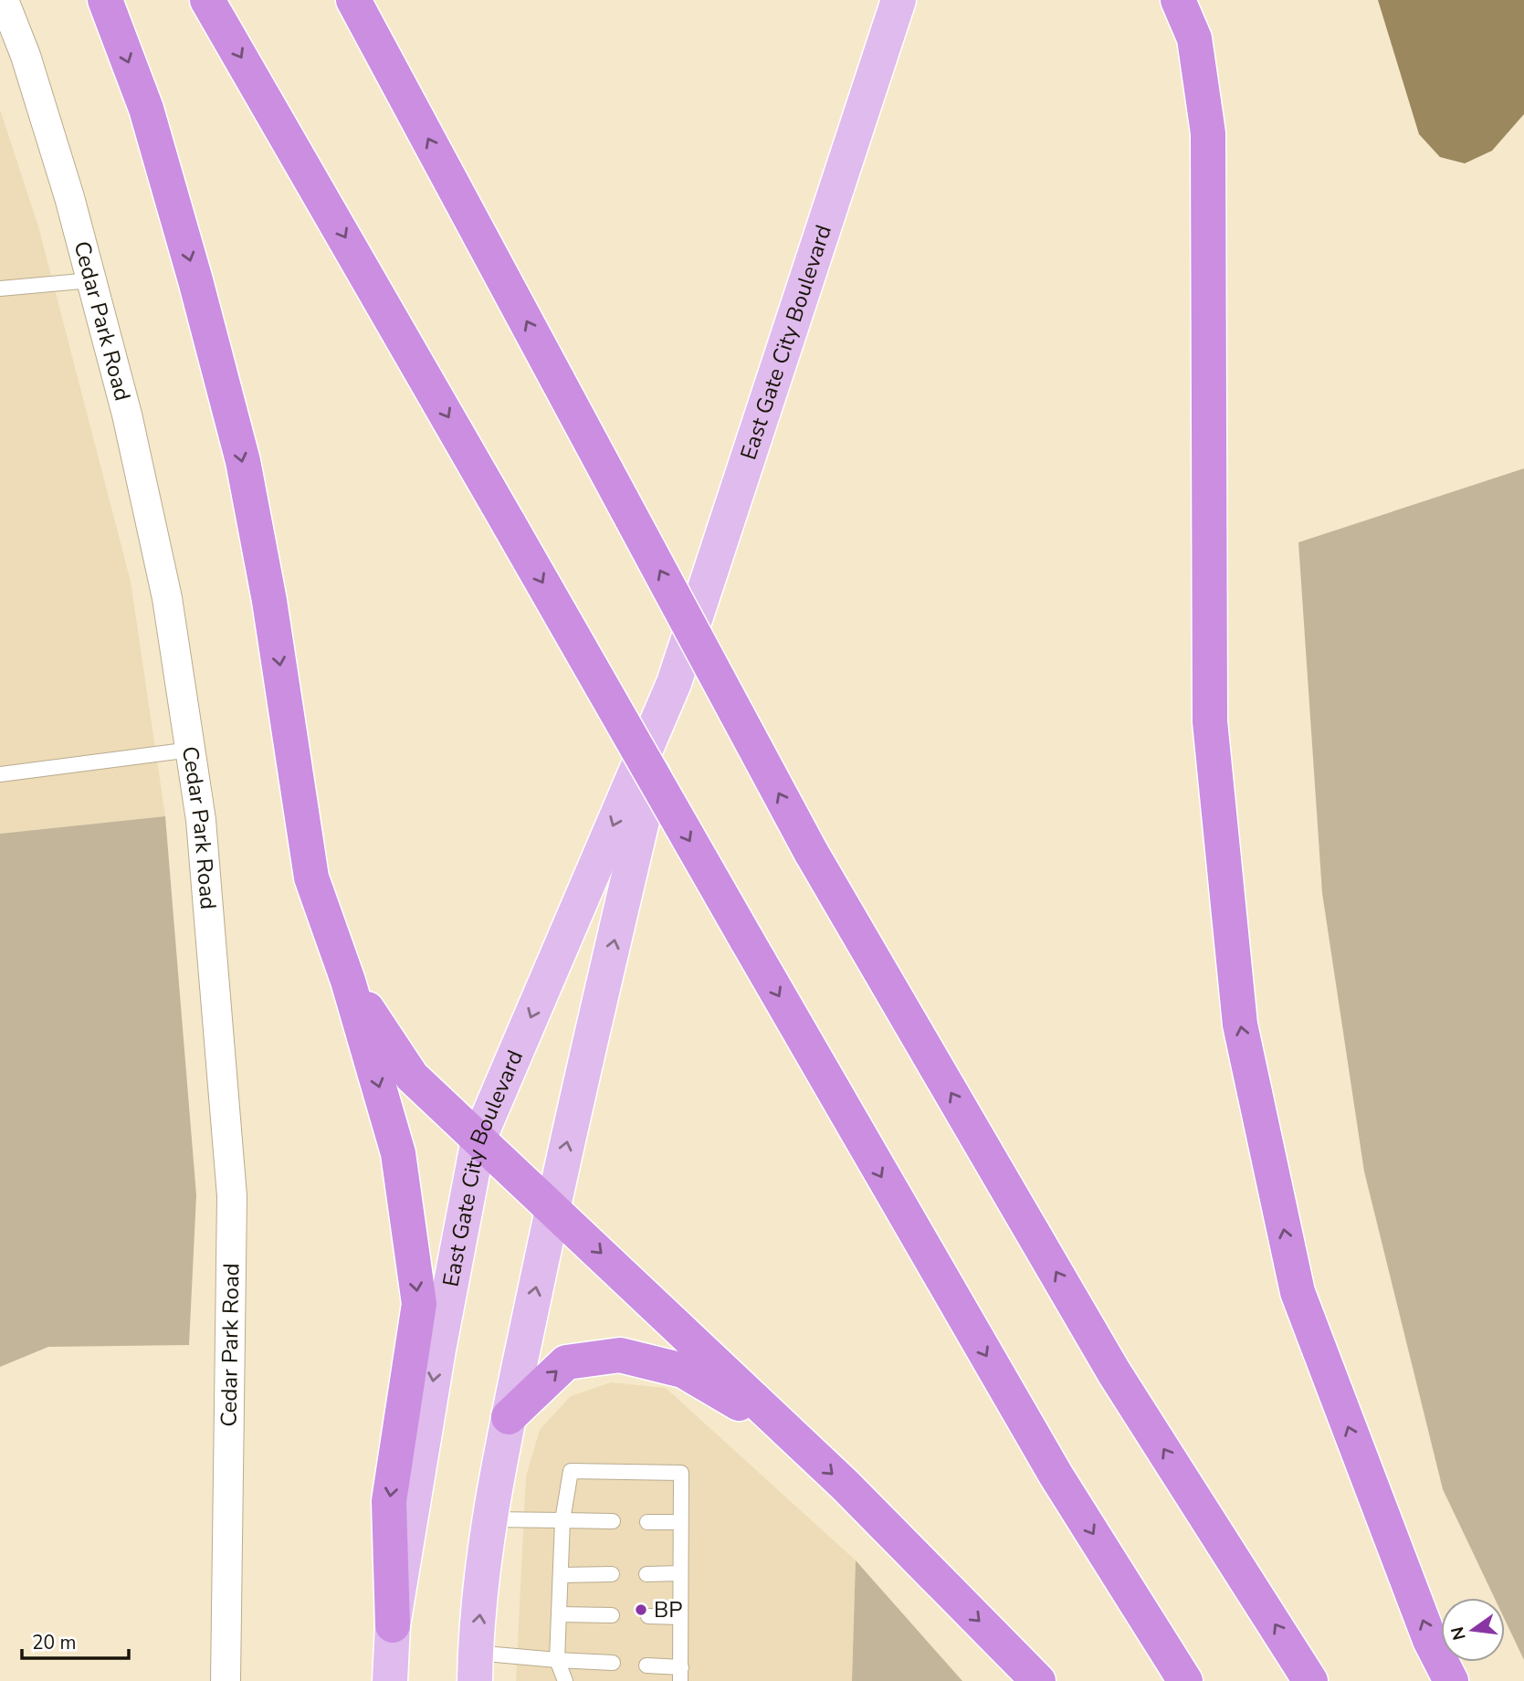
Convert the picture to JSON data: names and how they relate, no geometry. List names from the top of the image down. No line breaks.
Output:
{"streets":{"main road":["East Gate City Boulevard"],"street":["Cedar Park Road"]},"places":["BP"],"scale_bar":"20 m","north":"left"}
